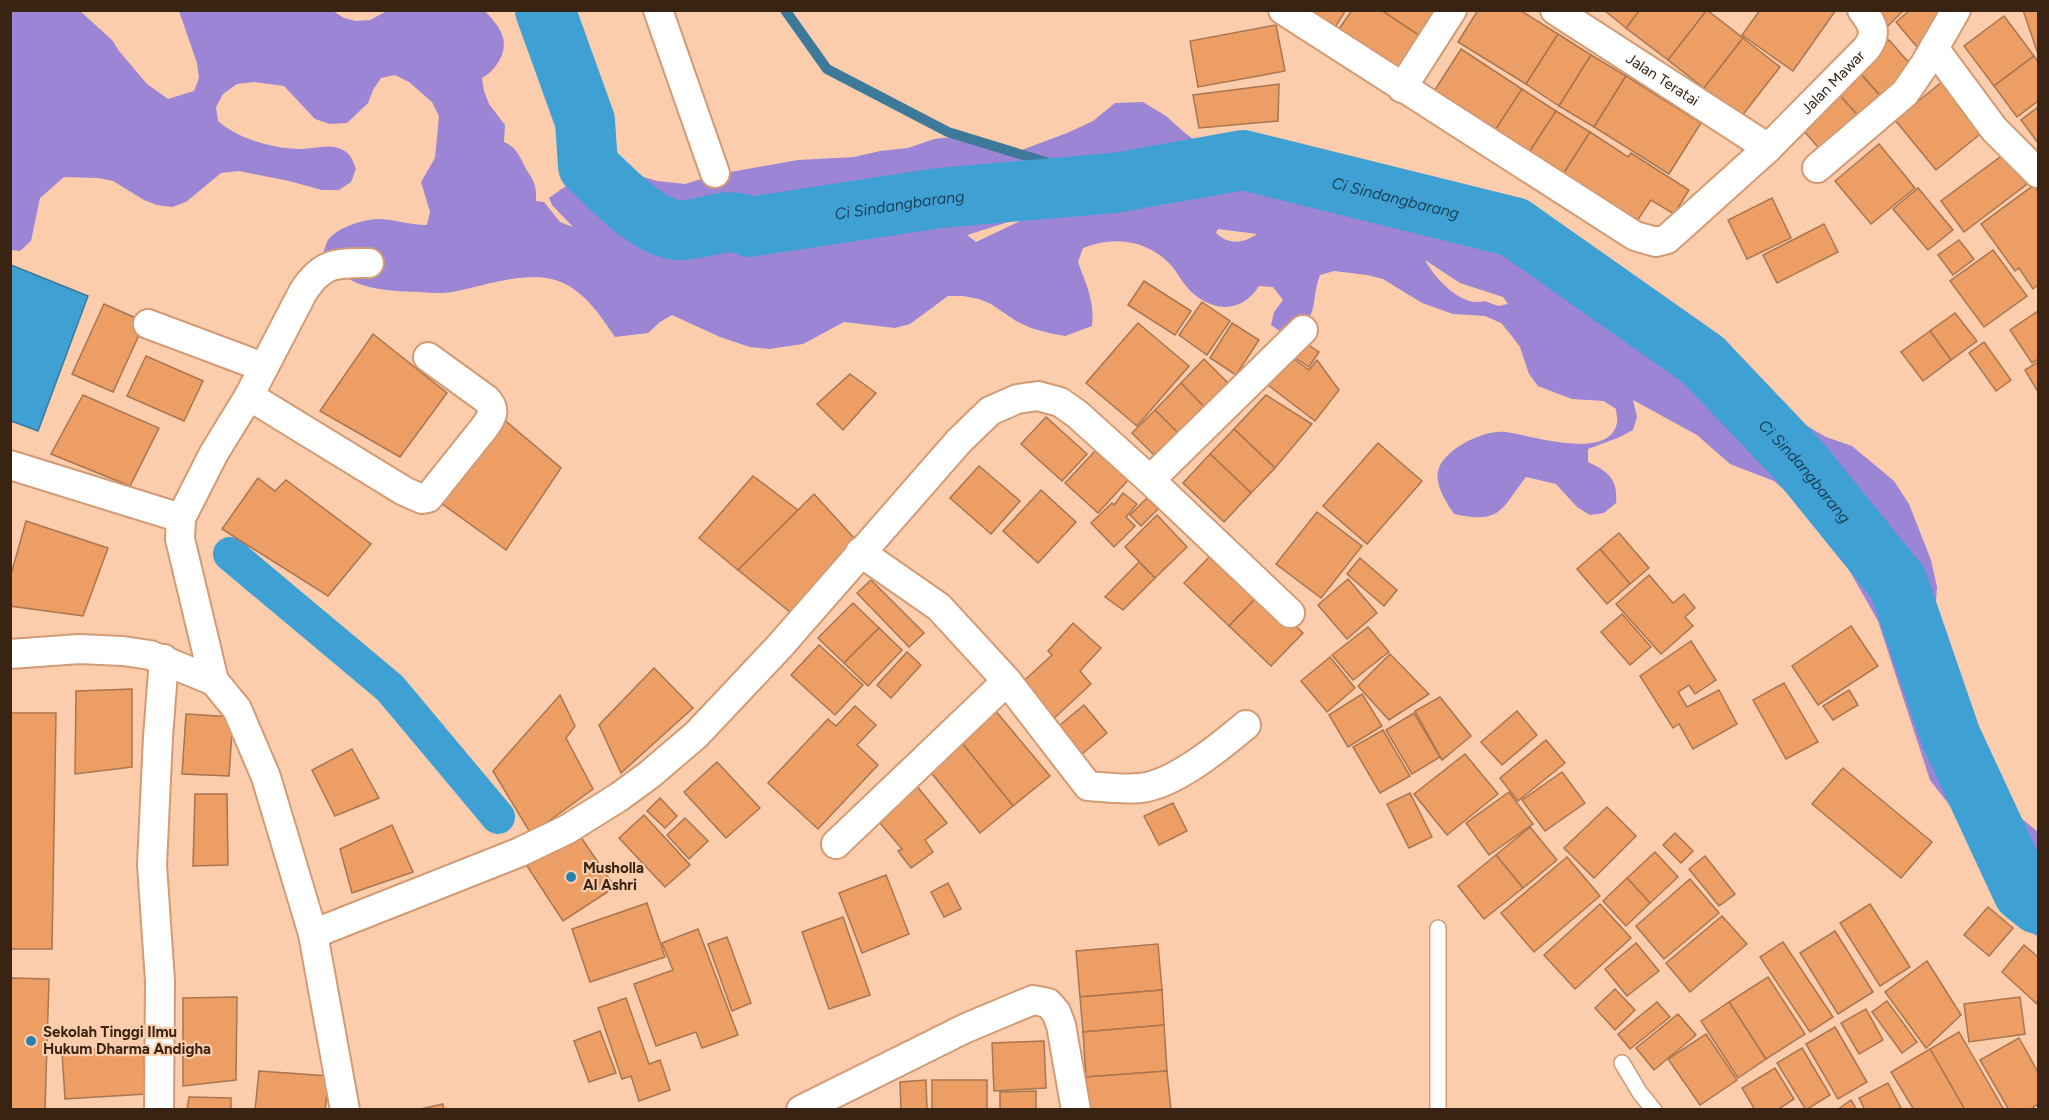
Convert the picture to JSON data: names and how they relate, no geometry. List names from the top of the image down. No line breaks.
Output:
{"streets":{"street":["Jalan Teratai","Jalan Mawar"]},"crossings":[["Jalan Teratai","Jalan Mawar"]],"water":["Ci Sindangbarang"],"places":["Musholla Al Ashri","Sekolah Tinggi Ilmu Hukum Dharma Andigha"]}
